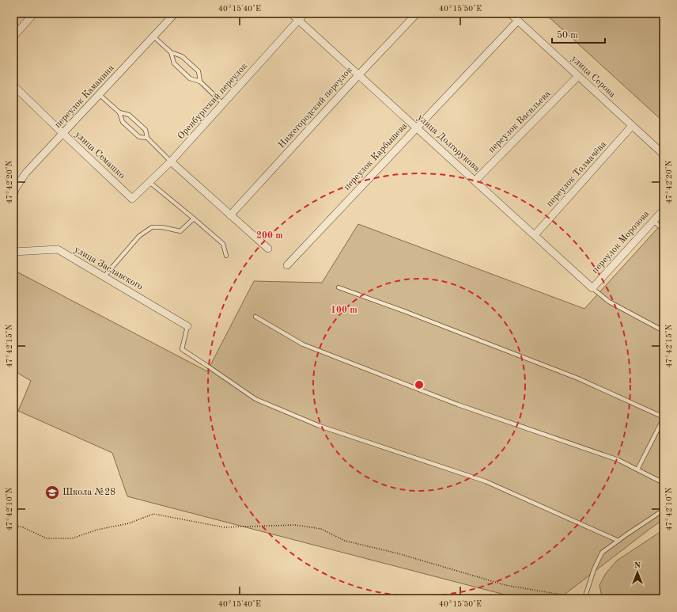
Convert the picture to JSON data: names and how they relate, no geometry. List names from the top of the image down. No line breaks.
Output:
{"streets":{"street":["улица Серова","переулок Каманина","Оренбургский переулок","Нижегородский переулок","переулок Васильева","улица Долгорукова","улица Семашко","переулок Карбышева","переулок Толмачёва","переулок Морозова","улица Заславского"]},"crossings":[["улица Серова","переулок Васильева"],["улица Серова","переулок Карбышева"],["улица Серова","переулок Толмачёва"],["переулок Каманина","улица Семашко"],["Оренбургский переулок","улица Долгорукова"],["Оренбургский переулок","улица Семашко"],["Нижегородский переулок","улица Долгорукова"],["переулок Васильева","улица Долгорукова"],["улица Долгорукова","переулок Карбышева"],["улица Долгорукова","переулок Толмачёва"],["улица Долгорукова","переулок Морозова"]],"places":{"school or university":["Школа №28"]},"scale_bar":"50 m","north":"top","coordinates":["40°15'40\"E","40°15'50\"E","47°42'20\"N","47°42'15\"N","47°42'10\"N"],"rings":["200 m","100 m"]}
